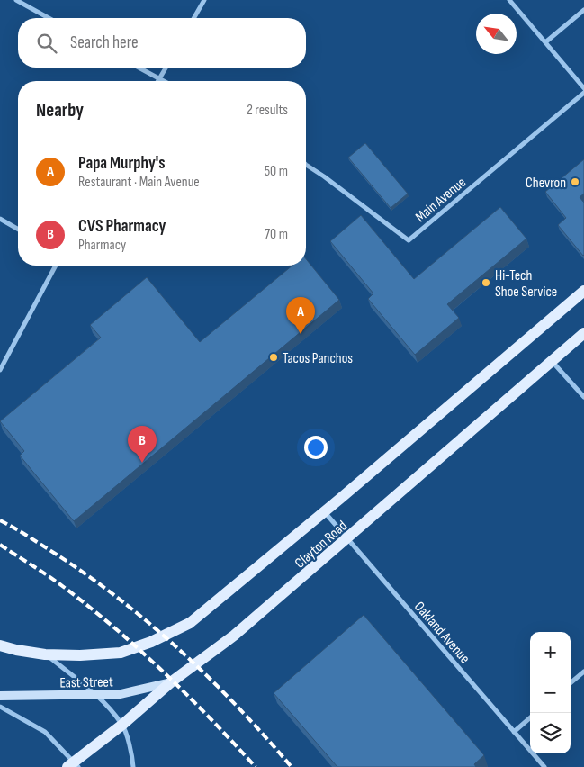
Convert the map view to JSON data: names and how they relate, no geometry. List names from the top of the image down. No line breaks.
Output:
{"streets":{"main road":["Clayton Road","East Street"],"street":["Main Avenue","Oakland Avenue"]},"crossings":[["Clayton Road","Oakland Avenue"],["Clayton Road","East Street"]],"places":["Chevron","Hi-Tech Shoe Service","Tacos Panchos"],"north":"top left","page":{"search":"Search here","heading":["Nearby","2 results"],"list":[{"mark":"A","name":"Papa Murphy's","note":"Restaurant · Main Avenue","value":"50 m"},{"mark":"B","name":"CVS Pharmacy","note":"Pharmacy","value":"70 m"}],"pins":["A","B"],"map_buttons":["+","−"]}}
